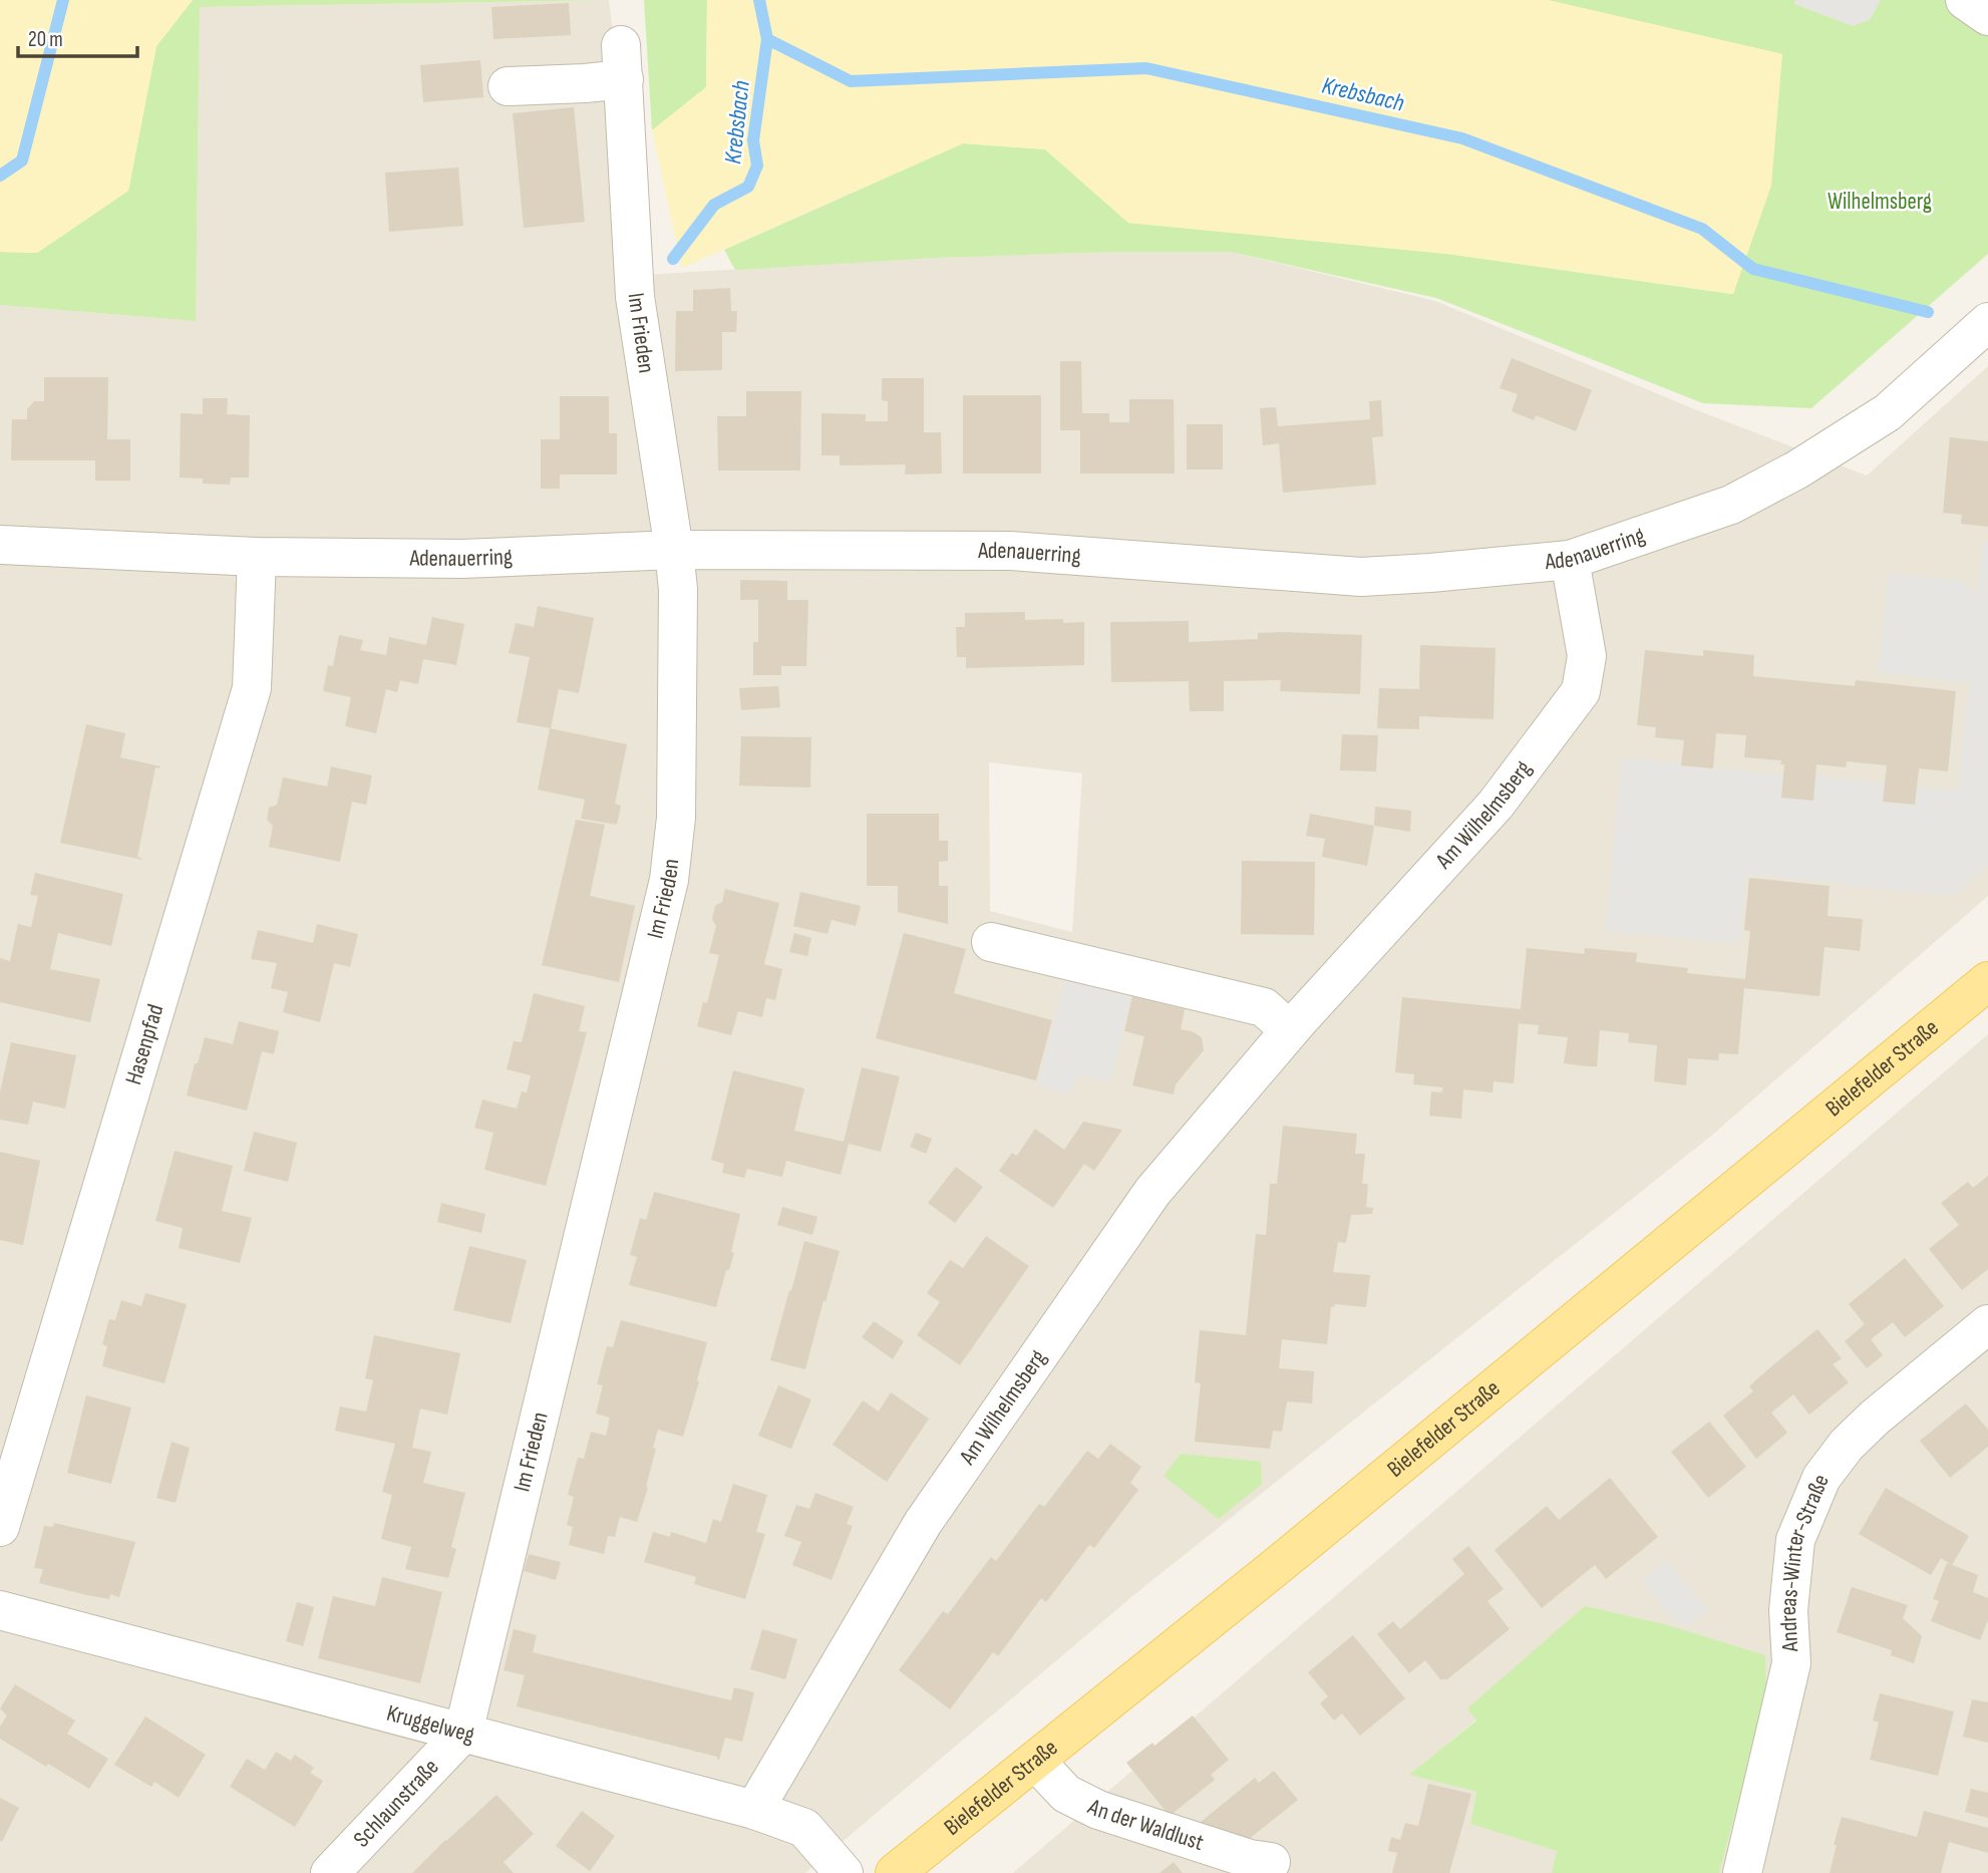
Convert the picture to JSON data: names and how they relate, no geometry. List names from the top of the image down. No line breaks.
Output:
{"streets":{"main road":["Bielefelder Straße"],"street":["Im Frieden","Adenauerring","Am Wilhelmsberg","Hasenpfad","Andreas-Winter-Straße","Kruggelweg","Schlaunstraße","An der Waldlust"]},"crossings":[["Im Frieden","Adenauerring"],["Im Frieden","Kruggelweg"],["Im Frieden","Schlaunstraße"],["Adenauerring","Am Wilhelmsberg"],["Adenauerring","Hasenpfad"],["Am Wilhelmsberg","Kruggelweg"],["Bielefelder Straße","An der Waldlust"],["Kruggelweg","Schlaunstraße"]],"water":["Krebsbach"],"parks":["Wilhelmsberg"],"scale_bar":"20 m"}
